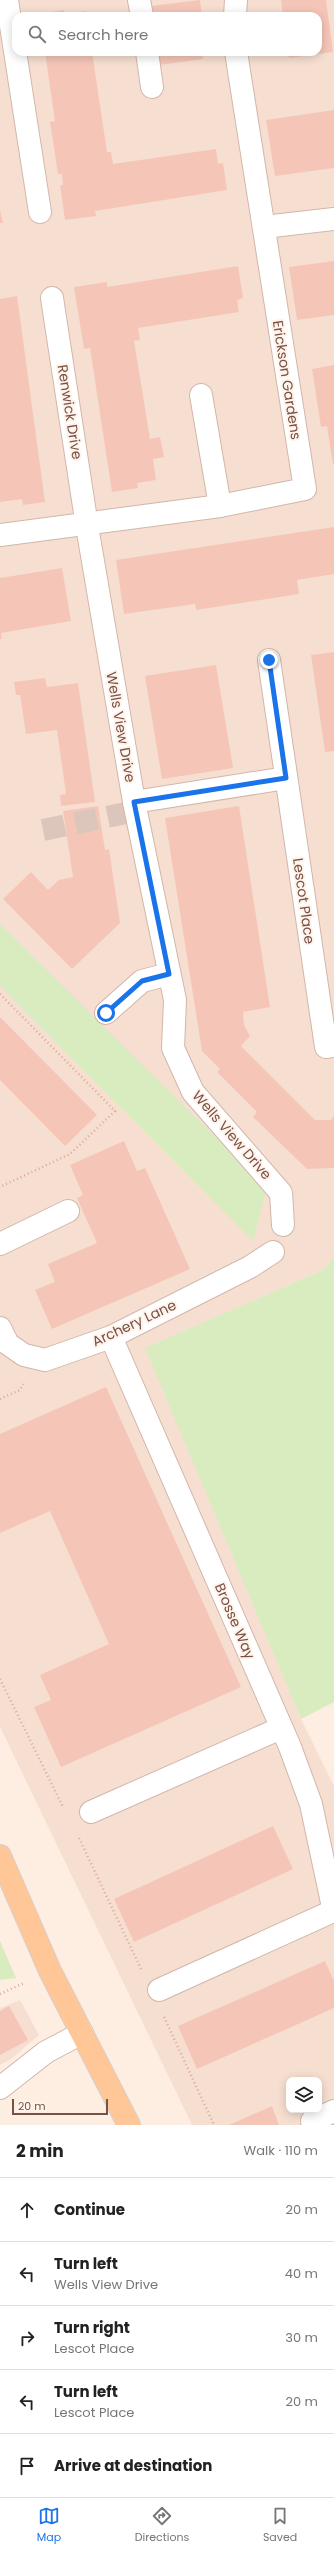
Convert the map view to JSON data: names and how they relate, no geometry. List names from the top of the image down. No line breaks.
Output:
{"streets":{"street":["Erickson Gardens","Renwick Drive","Wells View Drive","Lescot Place","Archery Lane","Brosse Way"]},"crossings":[["Erickson Gardens","Renwick Drive"],["Erickson Gardens","Wells View Drive"],["Renwick Drive","Wells View Drive"],["Archery Lane","Brosse Way"]],"scale_bar":"20 m","page":{"search":"Search here","scale":"20 m","heading":["2 min","Walk · 110 m"],"list":[["Continue","20 m"],["Turn left","Wells View Drive","40 m"],["Turn right","Lescot Place","30 m"],["Turn left","Lescot Place","20 m"],"Arrive at destination"],"nav":["Map","Directions","Saved"]}}
